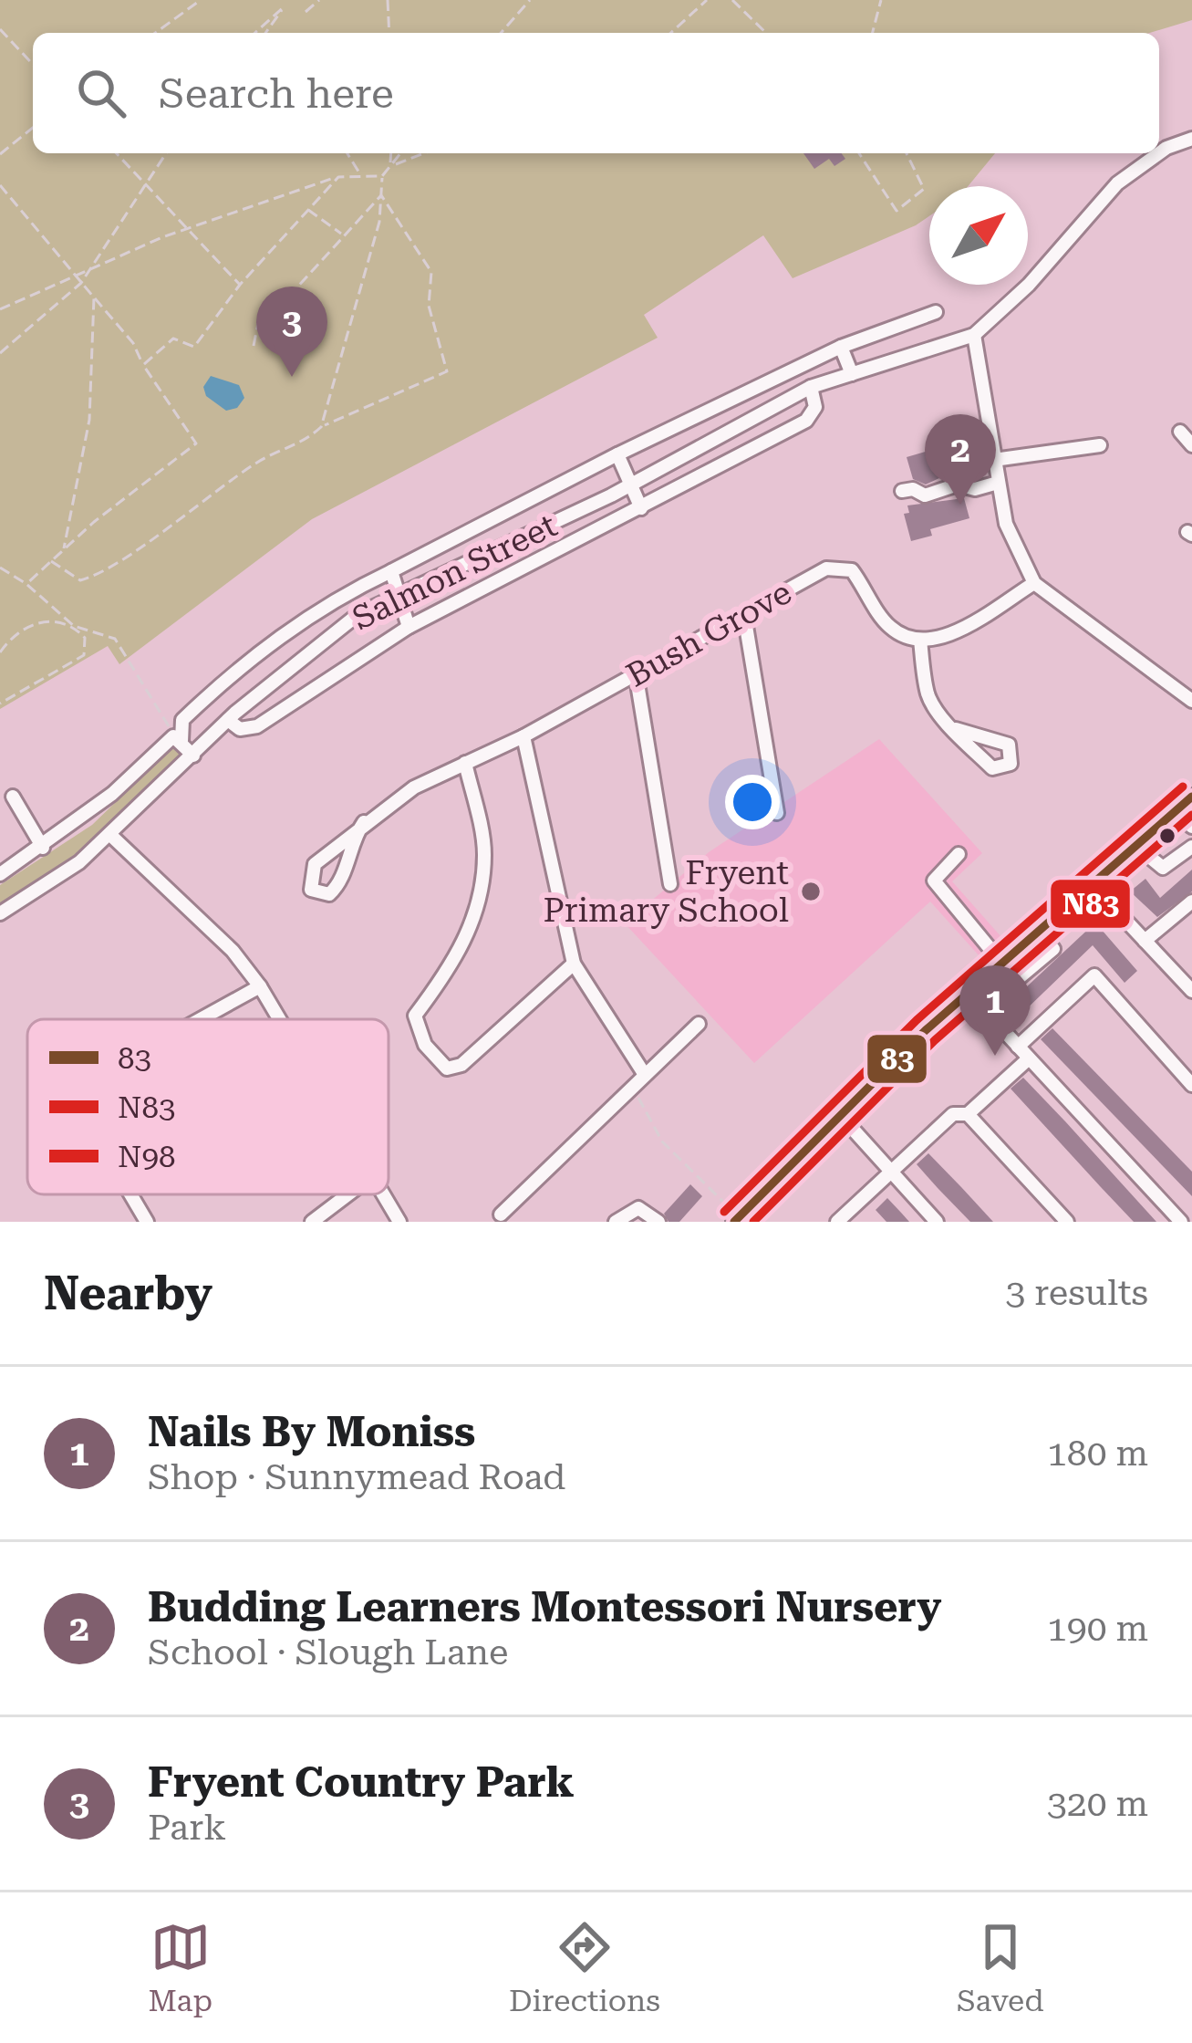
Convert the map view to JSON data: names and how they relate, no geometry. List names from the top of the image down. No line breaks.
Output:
{"streets":{"street":["Salmon Street","Bush Grove"]},"places":["Fryent Primary School"],"lines":["transit line N98","transit line 83","transit line N83"],"legend":["83","N83","N98"],"north":"top right","page":{"search":"Search here","pins":["3","2","1"],"heading":["Nearby","3 results"],"list":[{"mark":"1","name":"Nails By Moniss","note":"Shop · Sunnymead Road","value":"180 m"},{"mark":"2","name":"Budding Learners Montessori Nursery","note":"School · Slough Lane","value":"190 m"},{"mark":"3","name":"Fryent Country Park","note":"Park","value":"320 m"}],"nav":["Map","Directions","Saved"]}}
